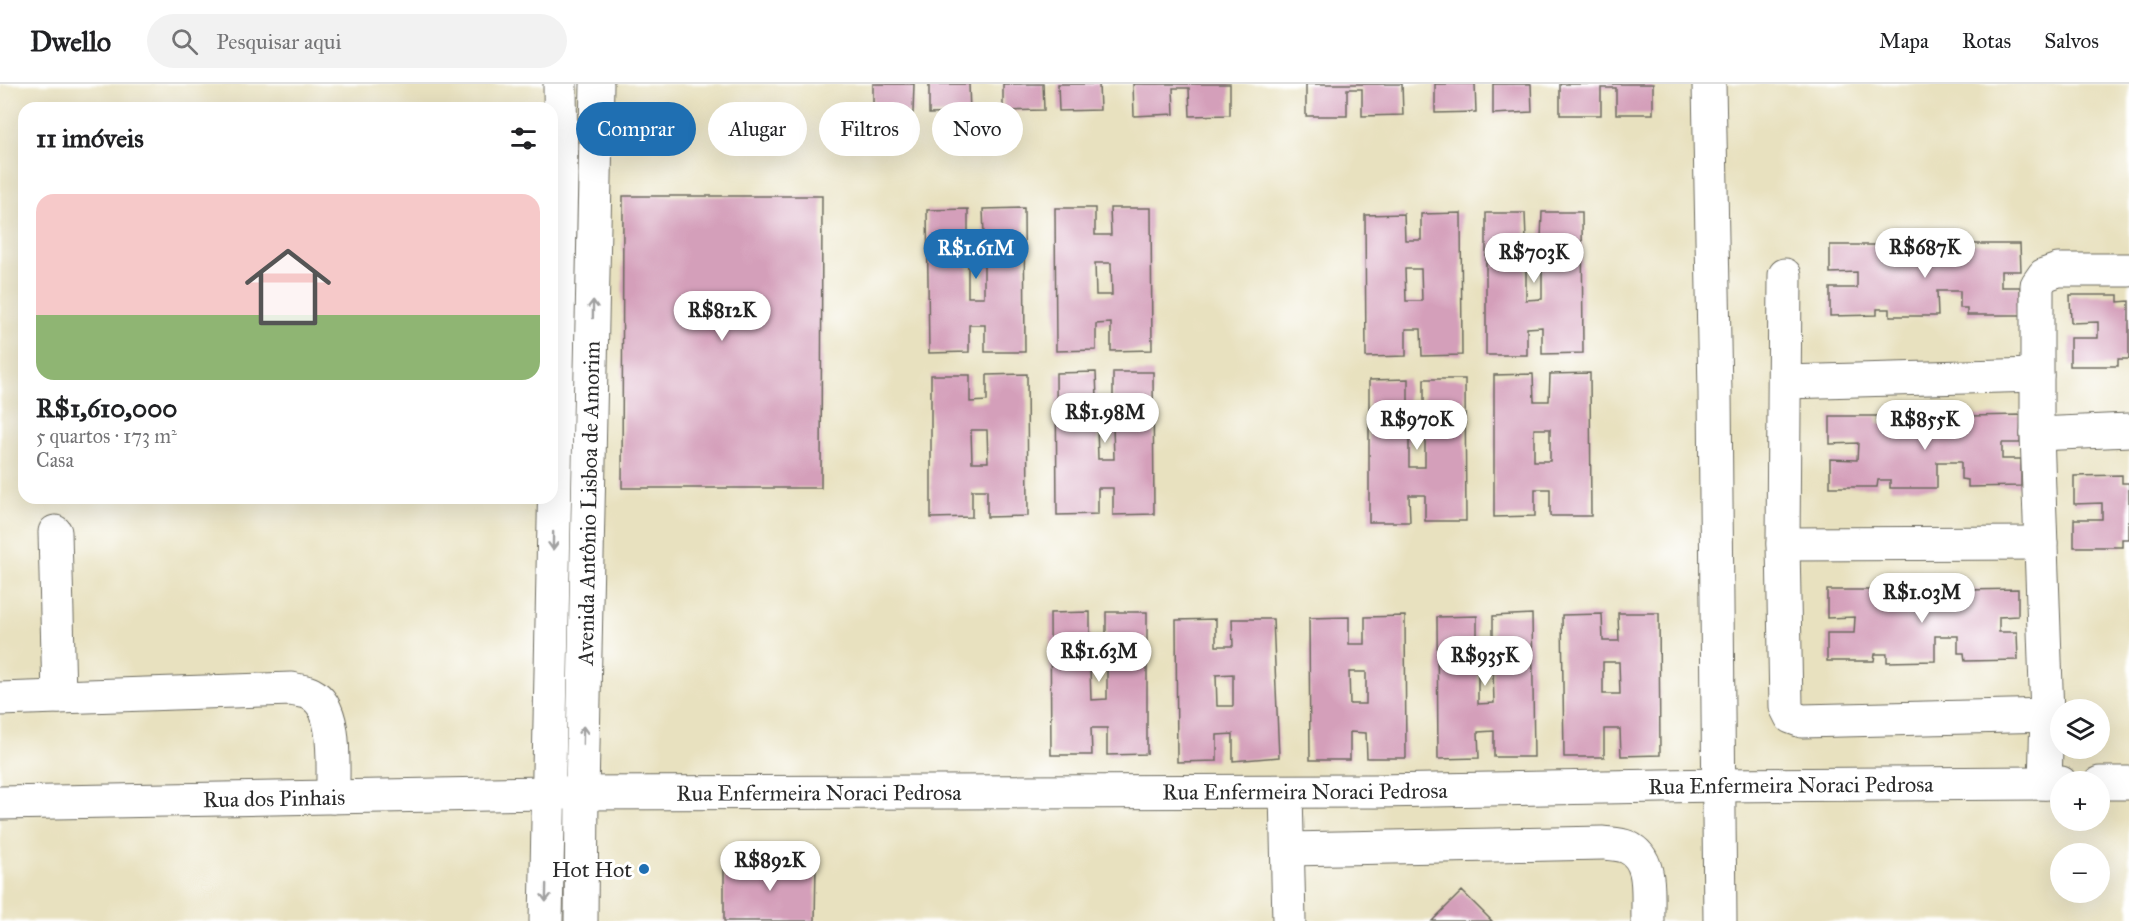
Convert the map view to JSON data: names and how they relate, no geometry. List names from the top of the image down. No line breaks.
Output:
{"streets":{"street":["Avenida Antônio Lisboa de Amorim","Rua Enfermeira Noraci Pedrosa","Rua dos Pinhais"]},"crossings":[["Avenida Antônio Lisboa de Amorim","Rua Enfermeira Noraci Pedrosa"],["Avenida Antônio Lisboa de Amorim","Rua dos Pinhais"],["Rua Enfermeira Noraci Pedrosa","Rua dos Pinhais"]],"places":["Hot Hot"],"page":{"header":"Dwello","search":"Pesquisar aqui","nav":["Mapa","Rotas","Salvos"],"chip":["Comprar","Alugar","Filtros","Novo"],"heading":"11 imóveis","list":[{"name":"R$1,610,000","note":"5 quartos · 173 m² · Casa"}],"price":["R$687K","R$1.61M","R$703K","R$812K","R$1.98M","R$970K","R$855K","R$1.03M","R$1.63M","R$935K","R$892K"],"map_buttons":["+","−"]}}
